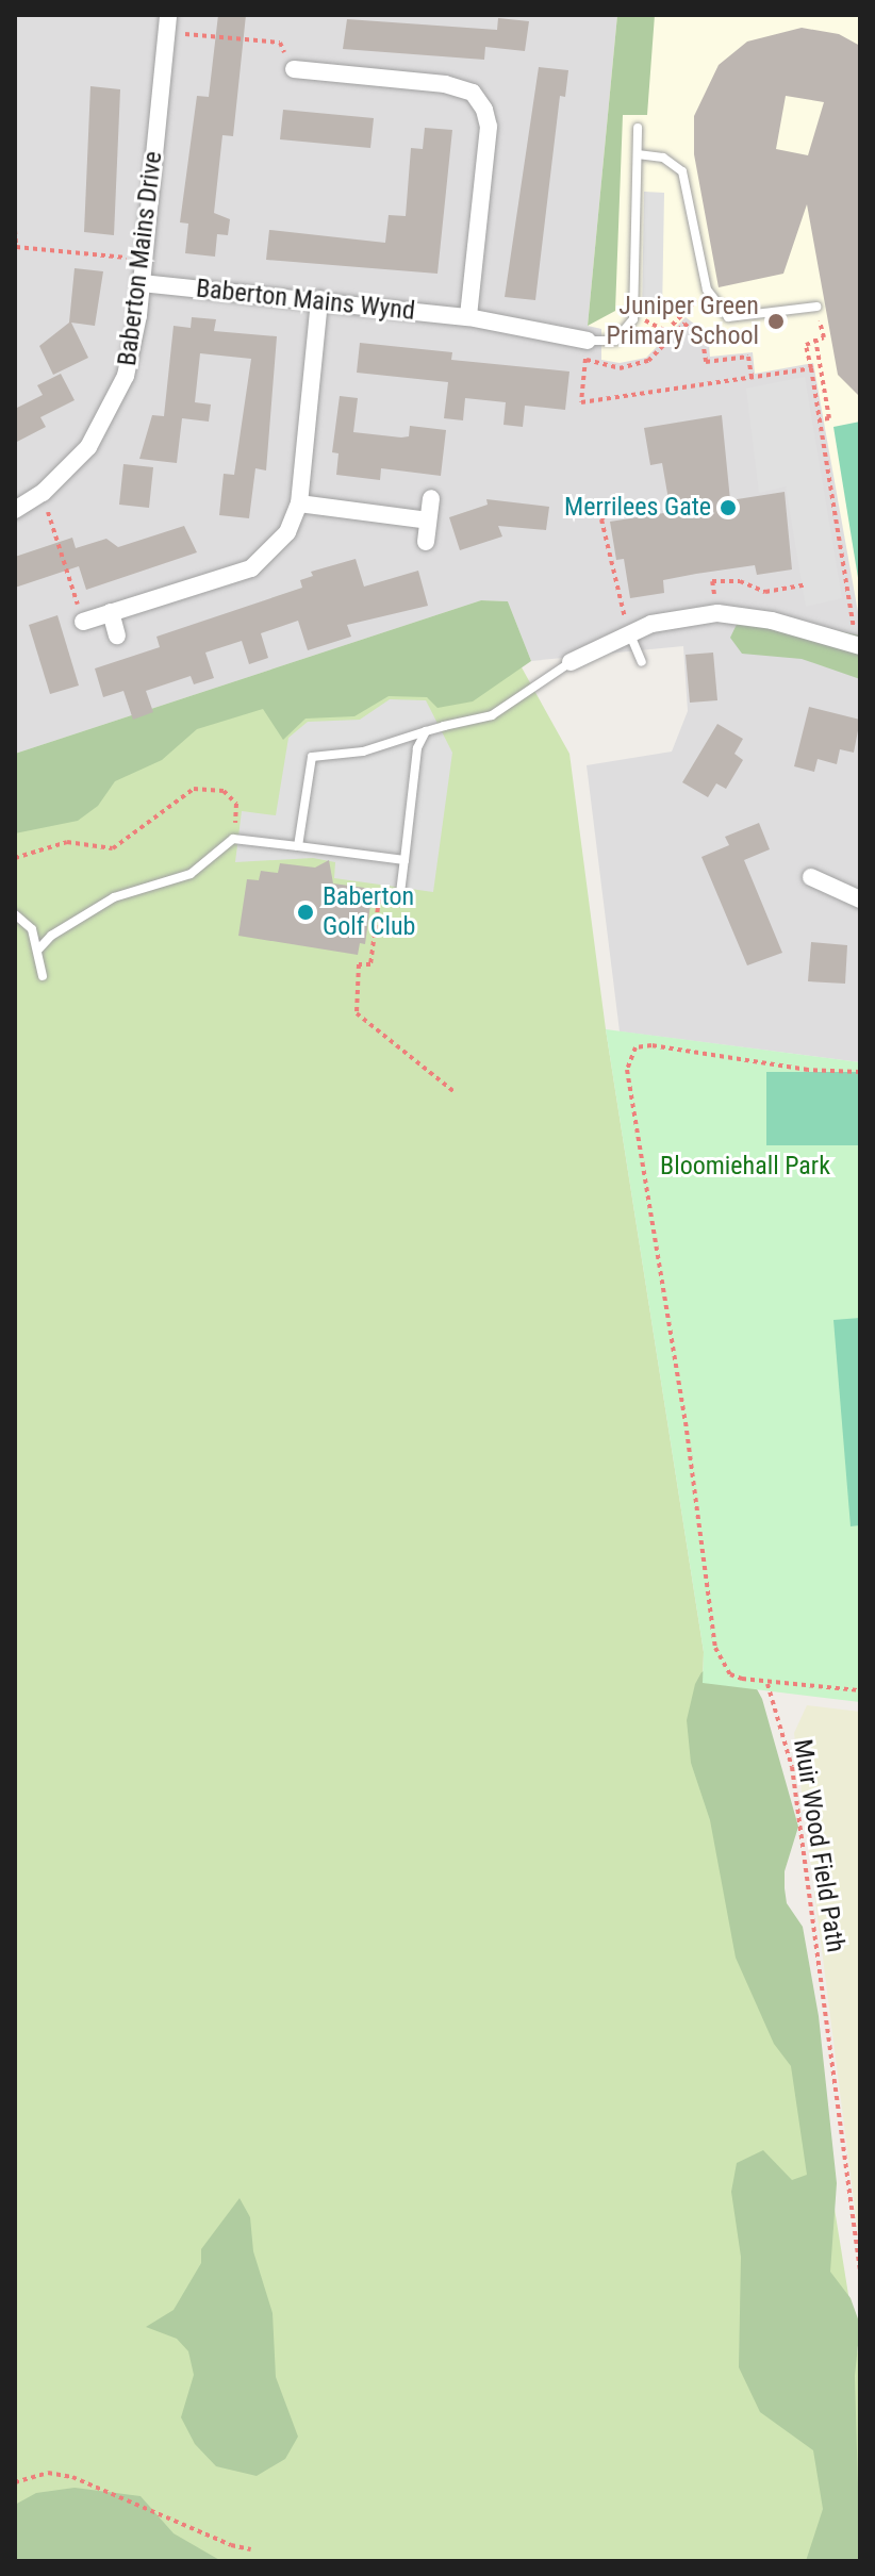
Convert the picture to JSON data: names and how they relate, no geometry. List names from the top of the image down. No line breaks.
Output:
{"streets":{"street":["Baberton Mains Drive","Baberton Mains Wynd"],"path":["Muir Wood Field Path"]},"crossings":[["Baberton Mains Drive","Baberton Mains Wynd"]],"parks":["Bloomiehall Park"],"places":["Juniper Green Primary School","Merrilees Gate","Baberton Golf Club"]}
